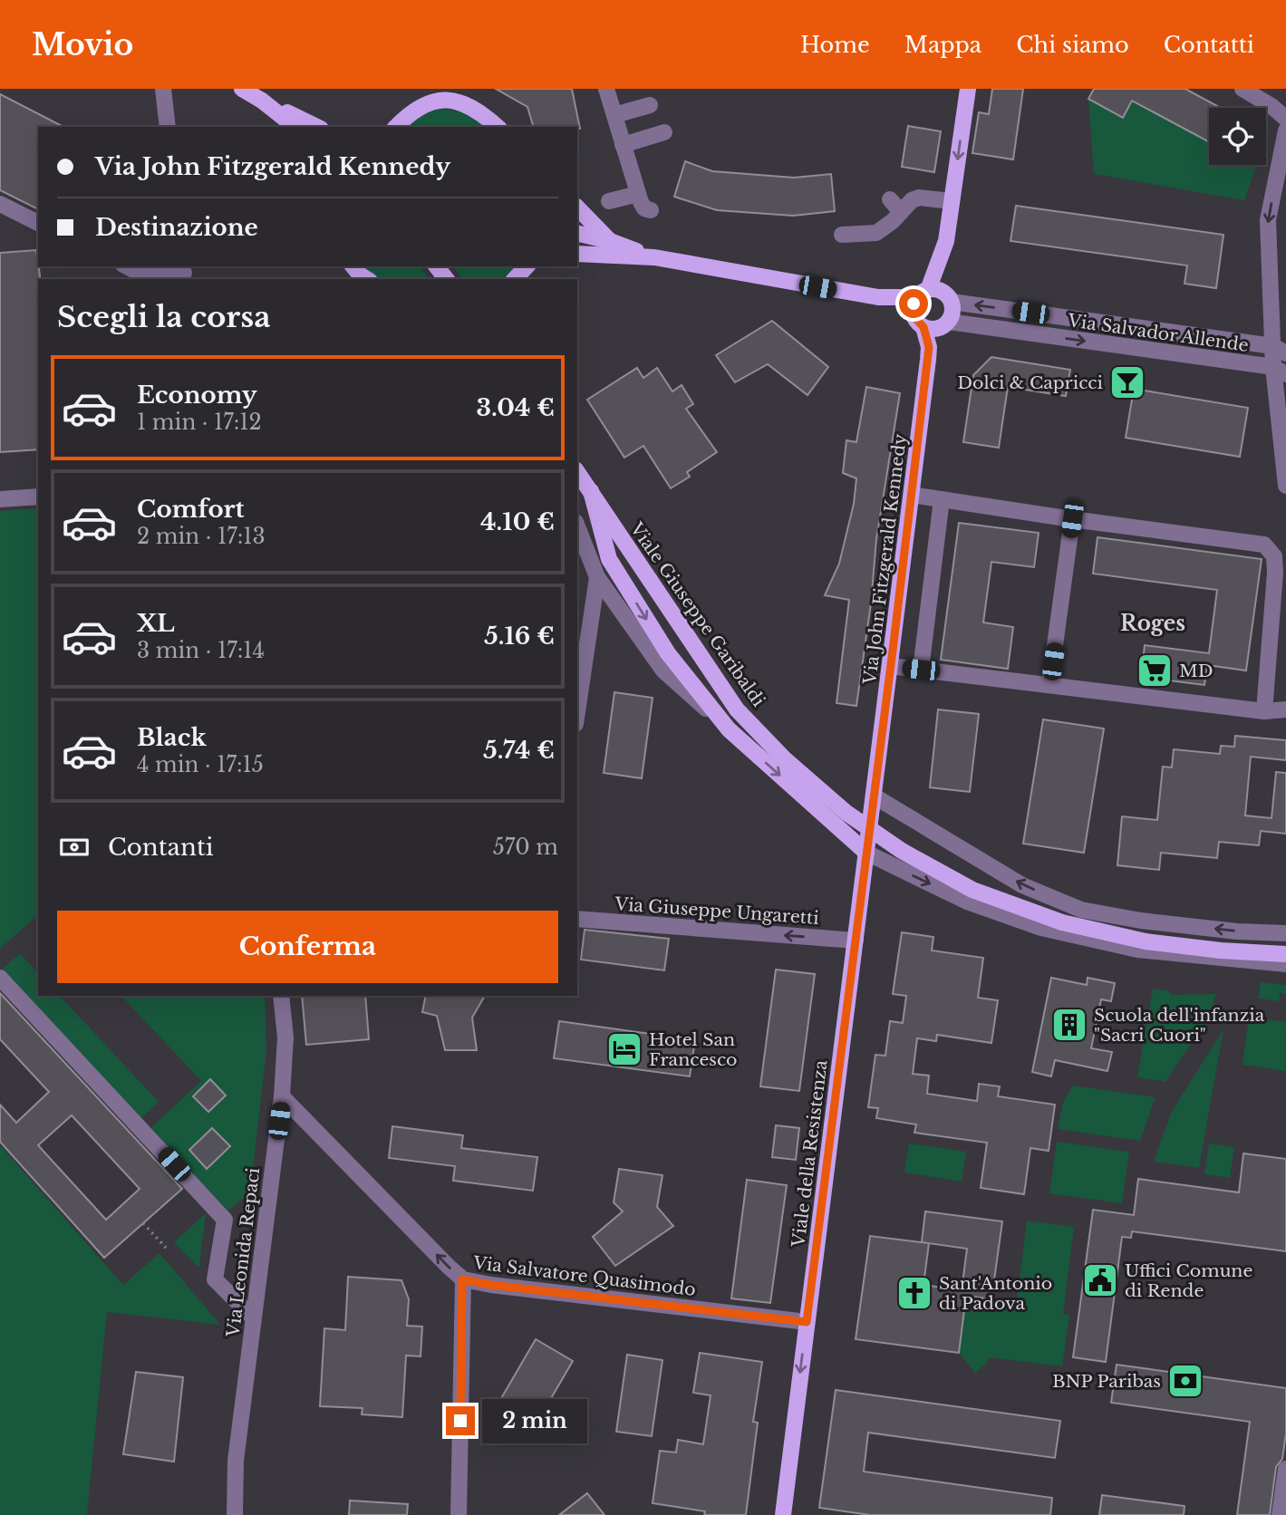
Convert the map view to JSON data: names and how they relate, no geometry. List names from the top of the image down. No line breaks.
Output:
{"streets":{"main road":["Via John Fitzgerald Kennedy","Viale Giuseppe Garibaldi","Viale della Resistenza"],"street":["Via Salvador Allende","Via Giuseppe Ungaretti","Via Leonida Repaci","Via Salvatore Quasimodo"]},"crossings":[["Via Salvador Allende","Via John Fitzgerald Kennedy"],["Via John Fitzgerald Kennedy","Viale della Resistenza"],["Via Giuseppe Ungaretti","Viale della Resistenza"],["Viale della Resistenza","Via Salvatore Quasimodo"],["Via Leonida Repaci","Via Salvatore Quasimodo"]],"one_way":["Via Giuseppe Ungaretti","Via Salvatore Quasimodo"],"districts":["Roges"],"places":{"bar":["Dolci & Capricci"],"supermarket":["MD"],"building":["Scuola dell'infanzia \"Sacri Cuori\""],"hotel":["Hotel San Francesco"],"public building":["Uffici Comune di Rende"],"church":["Sant'Antonio di Padova"],"bank":["BNP Paribas"]},"page":{"header":"Movio","nav":["Home","Mappa","Chi siamo","Contatti"],"banner":["Via John Fitzgerald Kennedy","Destinazione"],"heading":"Scegli la corsa","list":[{"name":"Economy","note":"1 min · 17:12","value":"3.04 €"},{"name":"Comfort","note":"2 min · 17:13","value":"4.10 €"},{"name":"XL","note":"3 min · 17:14","value":"5.16 €"},{"name":"Black","note":"4 min · 17:15","value":"5.74 €"}],"pay":["Contanti","570 m"],"buttons":"Conferma","bubble":"2 min"}}
